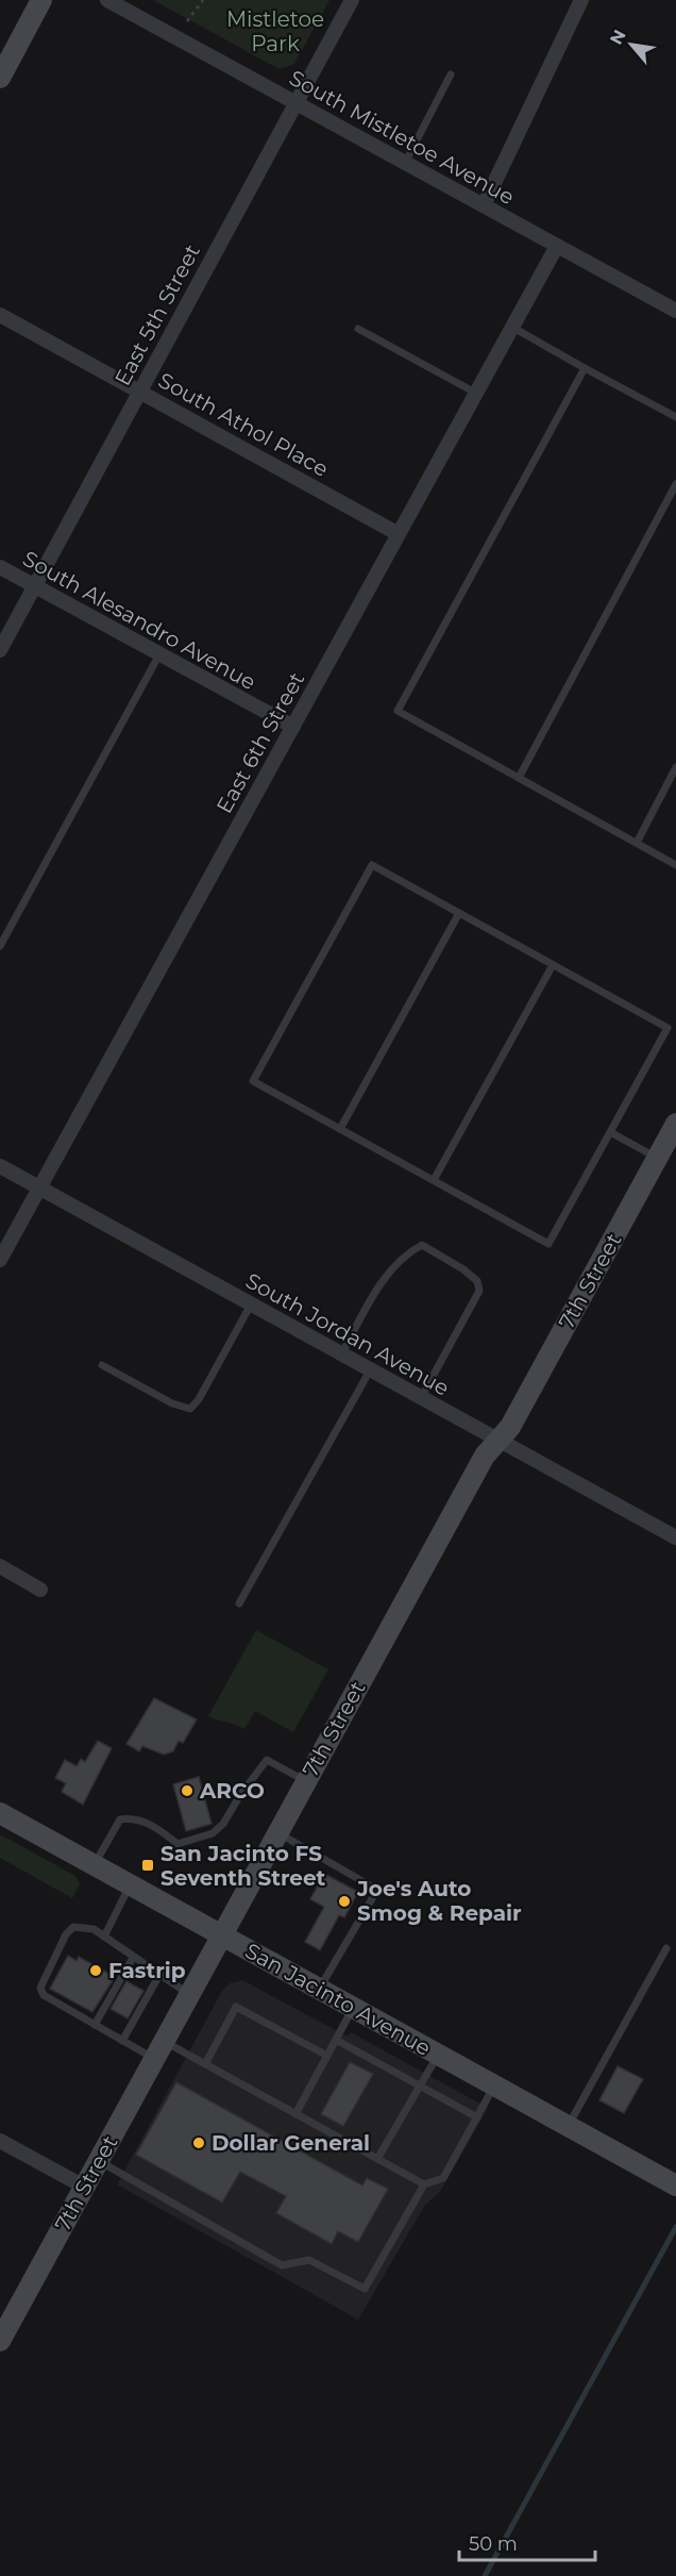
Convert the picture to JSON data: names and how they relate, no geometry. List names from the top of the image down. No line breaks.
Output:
{"streets":{"street":["South Mistletoe Avenue","East 5th Street","South Athol Place","South Alesandro Avenue","East 6th Street","7th Street","South Jordan Avenue","San Jacinto Avenue"]},"crossings":[["South Mistletoe Avenue","East 5th Street"],["South Mistletoe Avenue","East 6th Street"],["East 5th Street","South Athol Place"],["East 5th Street","South Alesandro Avenue"],["South Athol Place","East 6th Street"],["South Alesandro Avenue","East 6th Street"],["East 6th Street","South Jordan Avenue"],["7th Street","South Jordan Avenue"],["7th Street","San Jacinto Avenue"]],"parks":["Mistletoe Park"],"places":{"other":["ARCO","Joe's Auto Smog & Repair","Fastrip","Dollar General"],"transit":["San Jacinto FS Seventh Street"]},"scale_bar":"50 m","north":"top left"}
